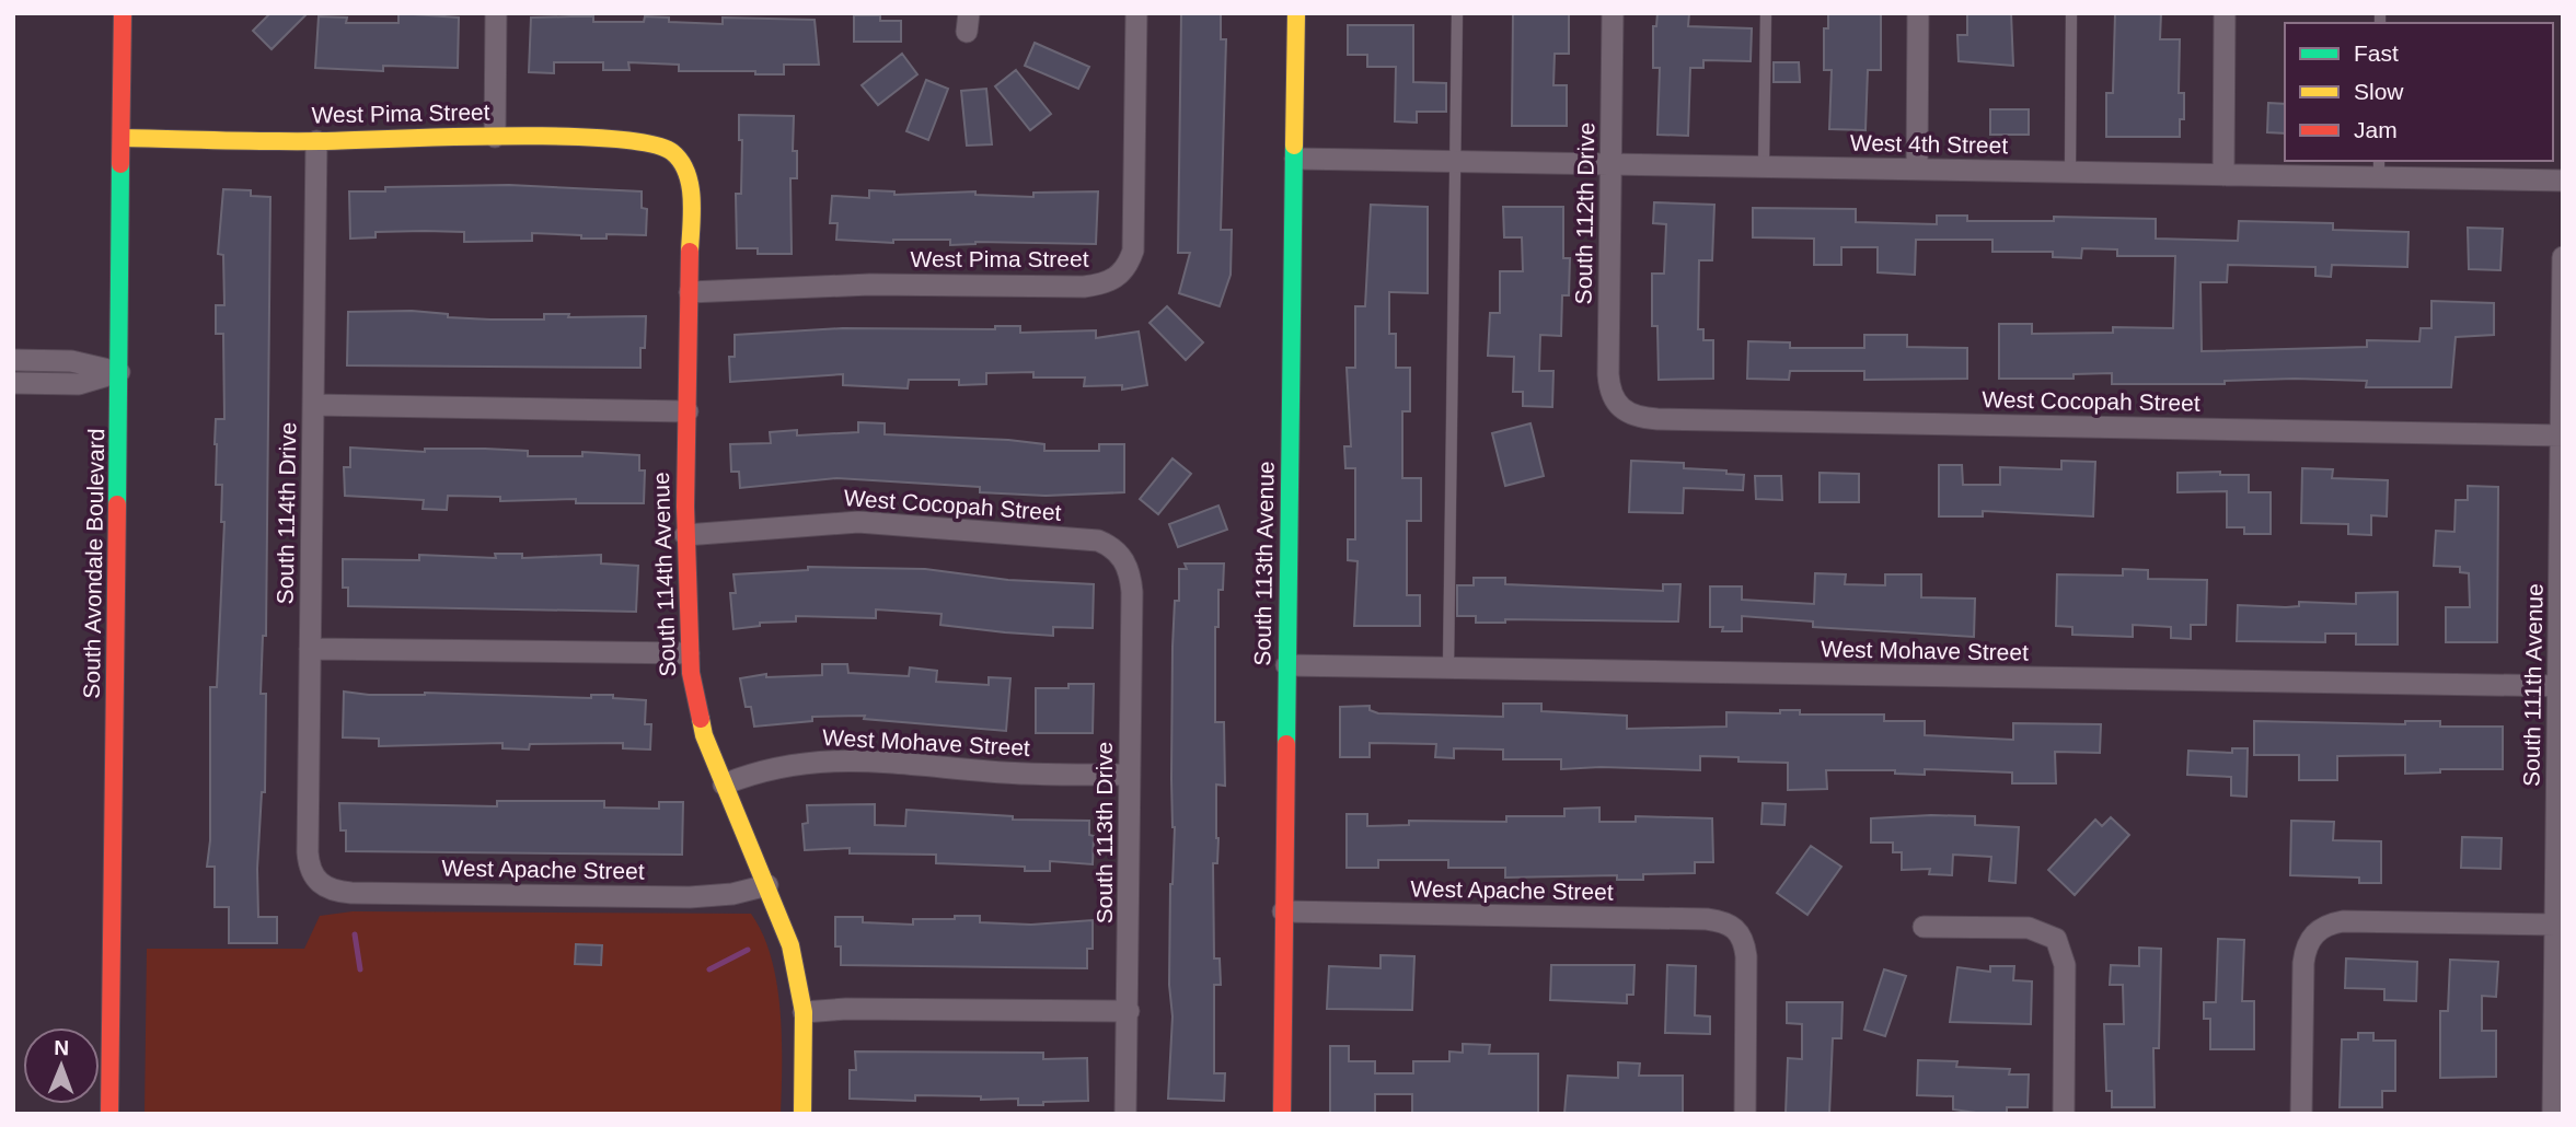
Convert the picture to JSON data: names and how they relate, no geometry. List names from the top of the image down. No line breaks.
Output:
{"streets":{"street":["West Pima Street","West 4th Street","South 112th Drive","West Cocopah Street","South 114th Drive","South Avondale Boulevard","South 113th Avenue","South 114th Avenue","West Mohave Street","South 111th Avenue","South 113th Drive","West Apache Street"]},"crossings":[["West Pima Street","South 114th Drive"],["West Pima Street","South Avondale Boulevard"],["West Pima Street","South 114th Avenue"],["West 4th Street","South 112th Drive"],["West 4th Street","South 113th Avenue"],["South 112th Drive","West Cocopah Street"],["West Cocopah Street","South 114th Avenue"],["West Cocopah Street","South 111th Avenue"],["West Cocopah Street","South 113th Drive"],["South 114th Drive","West Apache Street"],["South 113th Avenue","West Mohave Street"],["South 113th Avenue","West Apache Street"],["South 114th Avenue","West Mohave Street"],["South 114th Avenue","West Apache Street"],["West Mohave Street","South 111th Avenue"],["West Mohave Street","South 113th Drive"]],"legend":["Fast","Slow","Jam"],"north":"top"}
